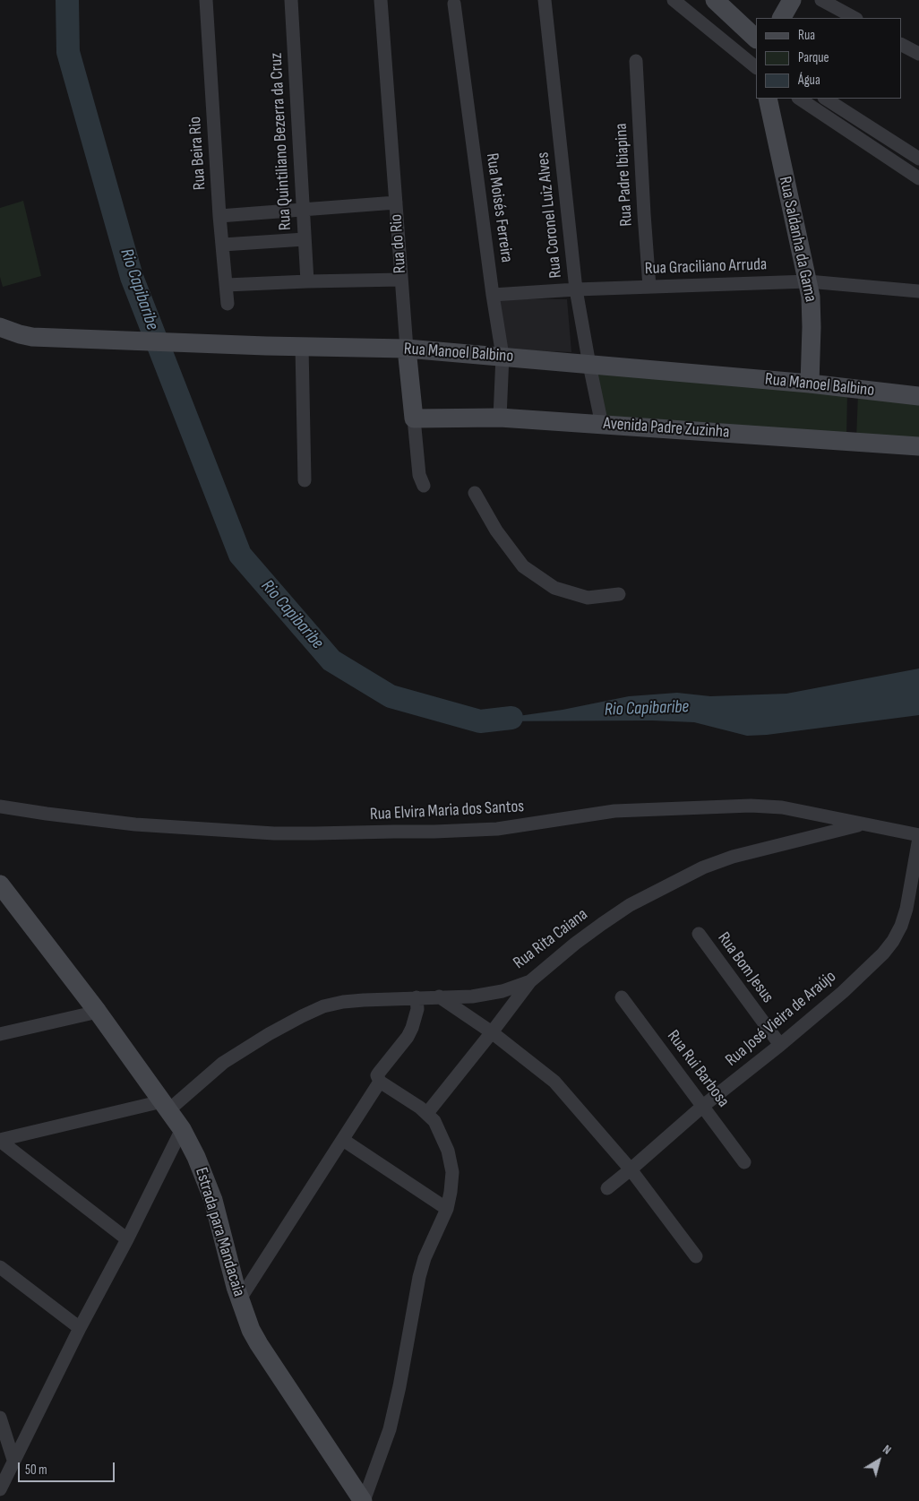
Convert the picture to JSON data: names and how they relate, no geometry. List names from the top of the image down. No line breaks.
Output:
{"streets":{"street":["Rua Quintiliano Bezerra da Cruz","Rua Beira Rio","Rua Padre Ibiapina","Rua Moisés Ferreira","Rua Coronel Luiz Alves","Rua Saldanha da Gama","Rua do Rio","Rua Graciliano Arruda","Rua Manoel Balbino","Avenida Padre Zuzinha","Rua Elvira Maria dos Santos","Rua Rita Caiana","Rua Bom Jesus","Rua José Vieira de Araújo","Rua Rui Barbosa","Estrada para Mandacaia"]},"crossings":[["Rua Padre Ibiapina","Rua Graciliano Arruda"],["Rua Moisés Ferreira","Rua Graciliano Arruda"],["Rua Moisés Ferreira","Rua Manoel Balbino"],["Rua Moisés Ferreira","Avenida Padre Zuzinha"],["Rua Coronel Luiz Alves","Rua Graciliano Arruda"],["Rua Coronel Luiz Alves","Rua Manoel Balbino"],["Rua Coronel Luiz Alves","Avenida Padre Zuzinha"],["Rua Saldanha da Gama","Rua Graciliano Arruda"],["Rua Saldanha da Gama","Rua Manoel Balbino"],["Rua do Rio","Rua Manoel Balbino"],["Rua do Rio","Avenida Padre Zuzinha"],["Rua Elvira Maria dos Santos","Rua Rita Caiana"],["Rua Elvira Maria dos Santos","Rua José Vieira de Araújo"],["Rua Rita Caiana","Estrada para Mandacaia"],["Rua Bom Jesus","Rua José Vieira de Araújo"],["Rua José Vieira de Araújo","Rua Rui Barbosa"]],"water":["Rio Capibaribe"],"legend":["Rua","Parque","Água"],"scale_bar":"50 m","north":"top right"}
